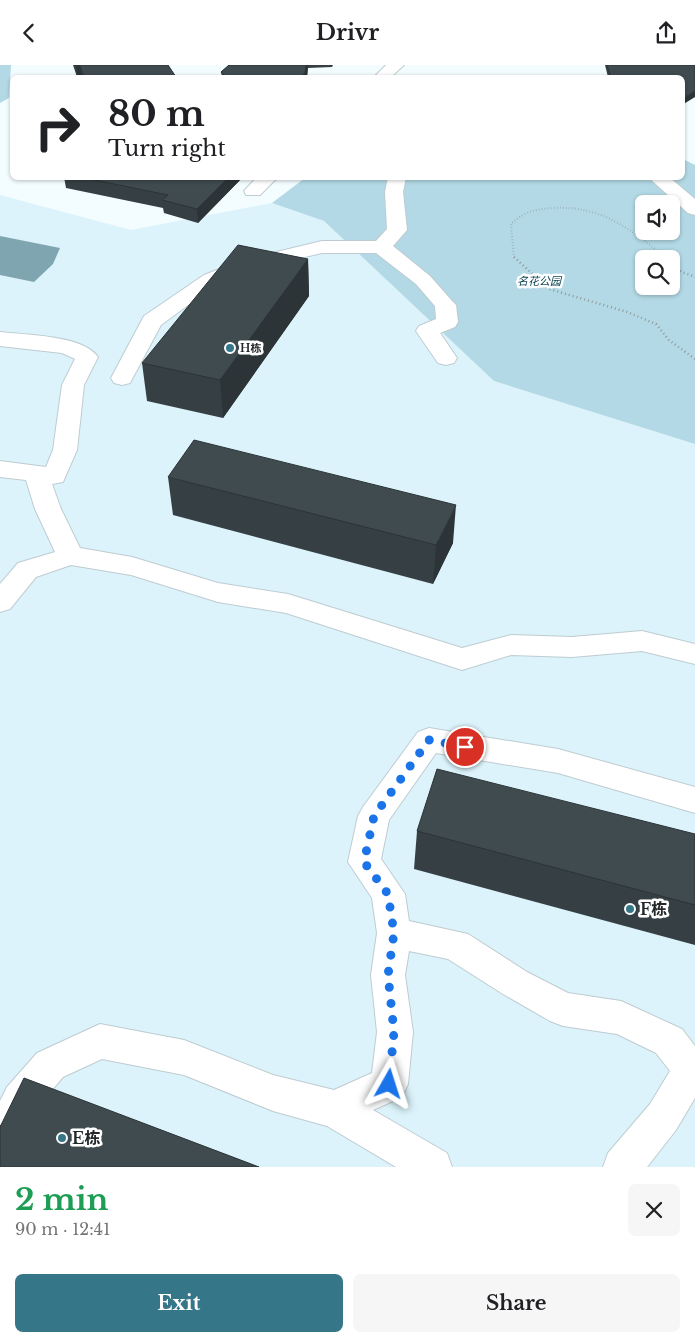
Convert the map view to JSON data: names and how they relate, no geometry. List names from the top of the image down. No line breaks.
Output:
{"parks":["名花公园"],"places":["H栋","F栋","E栋"],"page":{"header":"Drivr","turn":["80 m","Turn right"],"heading":["2 min","90 m · 12:41"],"buttons":["Exit","Share"]}}
